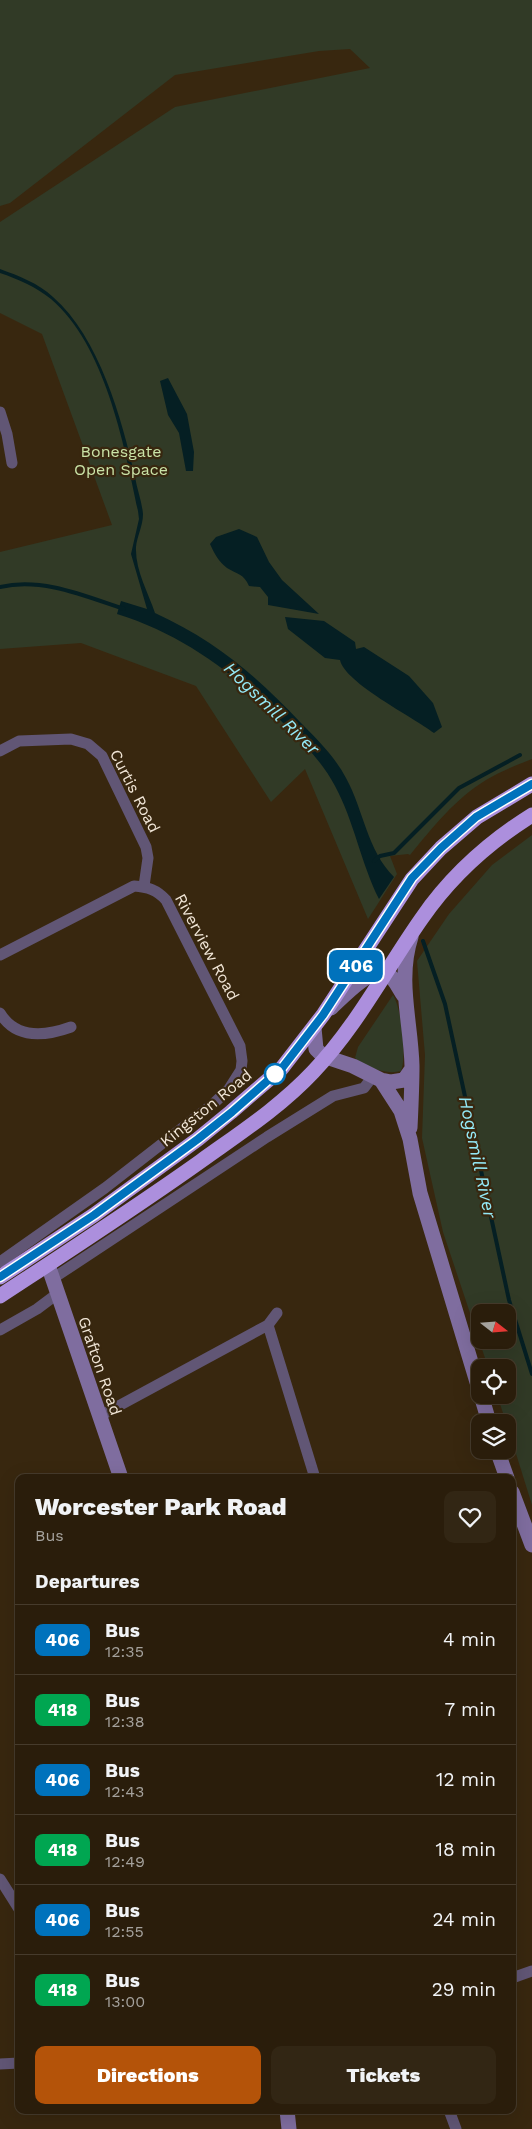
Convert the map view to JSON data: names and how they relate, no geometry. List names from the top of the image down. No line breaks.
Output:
{"streets":{"highway":["Kingston Road"],"main road":["Grafton Road"],"street":["Curtis Road","Riverview Road"]},"crossings":[["Curtis Road","Riverview Road"]],"water":["Hogsmill River"],"parks":["Bonesgate Open Space"],"lines":["bus line 406"],"north":"right","page":{"on_map":"406","heading":[["Worcester Park Road","Bus"],"Departures"],"list":[{"mark":"406","name":"Bus","note":"12:35","value":"4 min"},{"mark":"418","name":"Bus","note":"12:38","value":"7 min"},{"mark":"406","name":"Bus","note":"12:43","value":"12 min"},{"mark":"418","name":"Bus","note":"12:49","value":"18 min"},{"mark":"406","name":"Bus","note":"12:55","value":"24 min"},{"mark":"418","name":"Bus","note":"13:00","value":"29 min"}],"buttons":["Directions","Tickets"]}}
